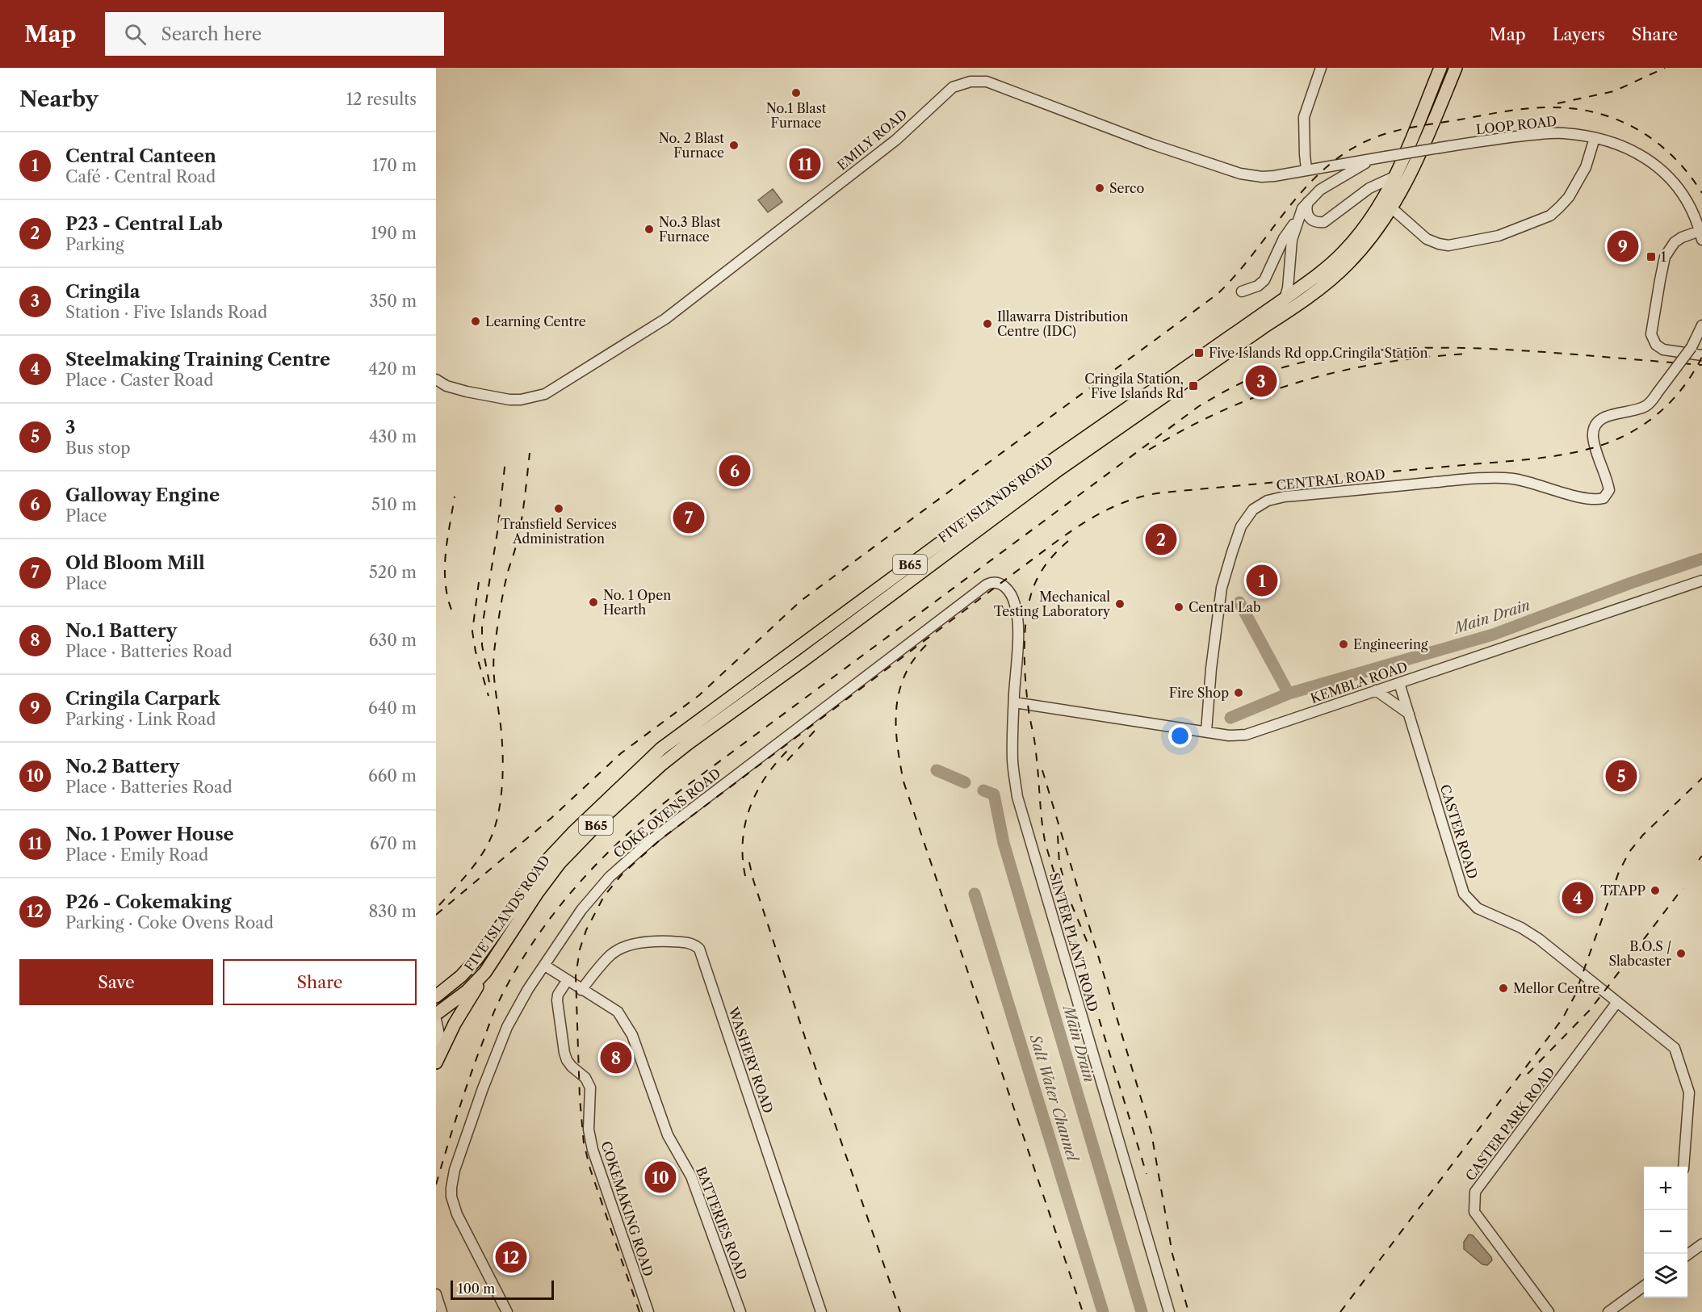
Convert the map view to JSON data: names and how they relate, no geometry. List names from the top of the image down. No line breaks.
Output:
{"streets":{"main road":["FIVE ISLANDS ROAD","B65"],"street":["LOOP ROAD","EMILY ROAD","CENTRAL ROAD","KEMBLA ROAD","COKE OVENS ROAD","CASTER ROAD","SINTER PLANT ROAD","WASHERY ROAD","CASTER PARK ROAD","COKEMAKING ROAD","BATTERIES ROAD"]},"crossings":[["LOOP ROAD","EMILY ROAD"],["CENTRAL ROAD","KEMBLA ROAD"],["KEMBLA ROAD","CASTER ROAD"],["KEMBLA ROAD","SINTER PLANT ROAD"],["COKE OVENS ROAD","SINTER PLANT ROAD"],["COKE OVENS ROAD","BATTERIES ROAD"],["CASTER ROAD","CASTER PARK ROAD"],["WASHERY ROAD","BATTERIES ROAD"],["COKEMAKING ROAD","BATTERIES ROAD"]],"water":["Main Drain","Salt Water Channel"],"places":{"other":["No.1 Blast Furnace","No. 2 Blast Furnace","Serco","No.3 Blast Furnace","Learning Centre","Illawarra Distribution Centre (IDC)","Transfield Services Administration","No. 1 Open Hearth","Mechanical Testing Laboratory","Central Lab","Engineering","Fire Shop","TTAPP","B.O.S / Slabcaster","Mellor Centre"],"transit":["1","Five Islands Rd opp Cringila Station","Cringila Station, Five Islands Rd"]},"scale_bar":"100 m","page":{"header":"Map","search":"Search here","nav":["Map","Layers","Share"],"heading":["Nearby","12 results"],"list":[{"mark":"1","name":"Central Canteen","note":"Café · Central Road","value":"170 m"},{"mark":"2","name":"P23 - Central Lab","note":"Parking","value":"190 m"},{"mark":"3","name":"Cringila","note":"Station · Five Islands Road","value":"350 m"},{"mark":"4","name":"Steelmaking Training Centre","note":"Place · Caster Road","value":"420 m"},{"mark":"5","name":"3","note":"Bus stop","value":"430 m"},{"mark":"6","name":"Galloway Engine","note":"Place","value":"510 m"},{"mark":"7","name":"Old Bloom Mill","note":"Place","value":"520 m"},{"mark":"8","name":"No.1 Battery","note":"Place · Batteries Road","value":"630 m"},{"mark":"9","name":"Cringila Carpark","note":"Parking · Link Road","value":"640 m"},{"mark":"10","name":"No.2 Battery","note":"Place · Batteries Road","value":"660 m"},{"mark":"11","name":"No. 1 Power House","note":"Place · Emily Road","value":"670 m"},{"mark":"12","name":"P26 - Cokemaking","note":"Parking · Coke Ovens Road","value":"830 m"}],"pins":["11","9","3","6","7","2","1","5","4","8","10","12"],"buttons":["Save","Share"],"map_buttons":["+","−"],"scale":"100 m"}}
